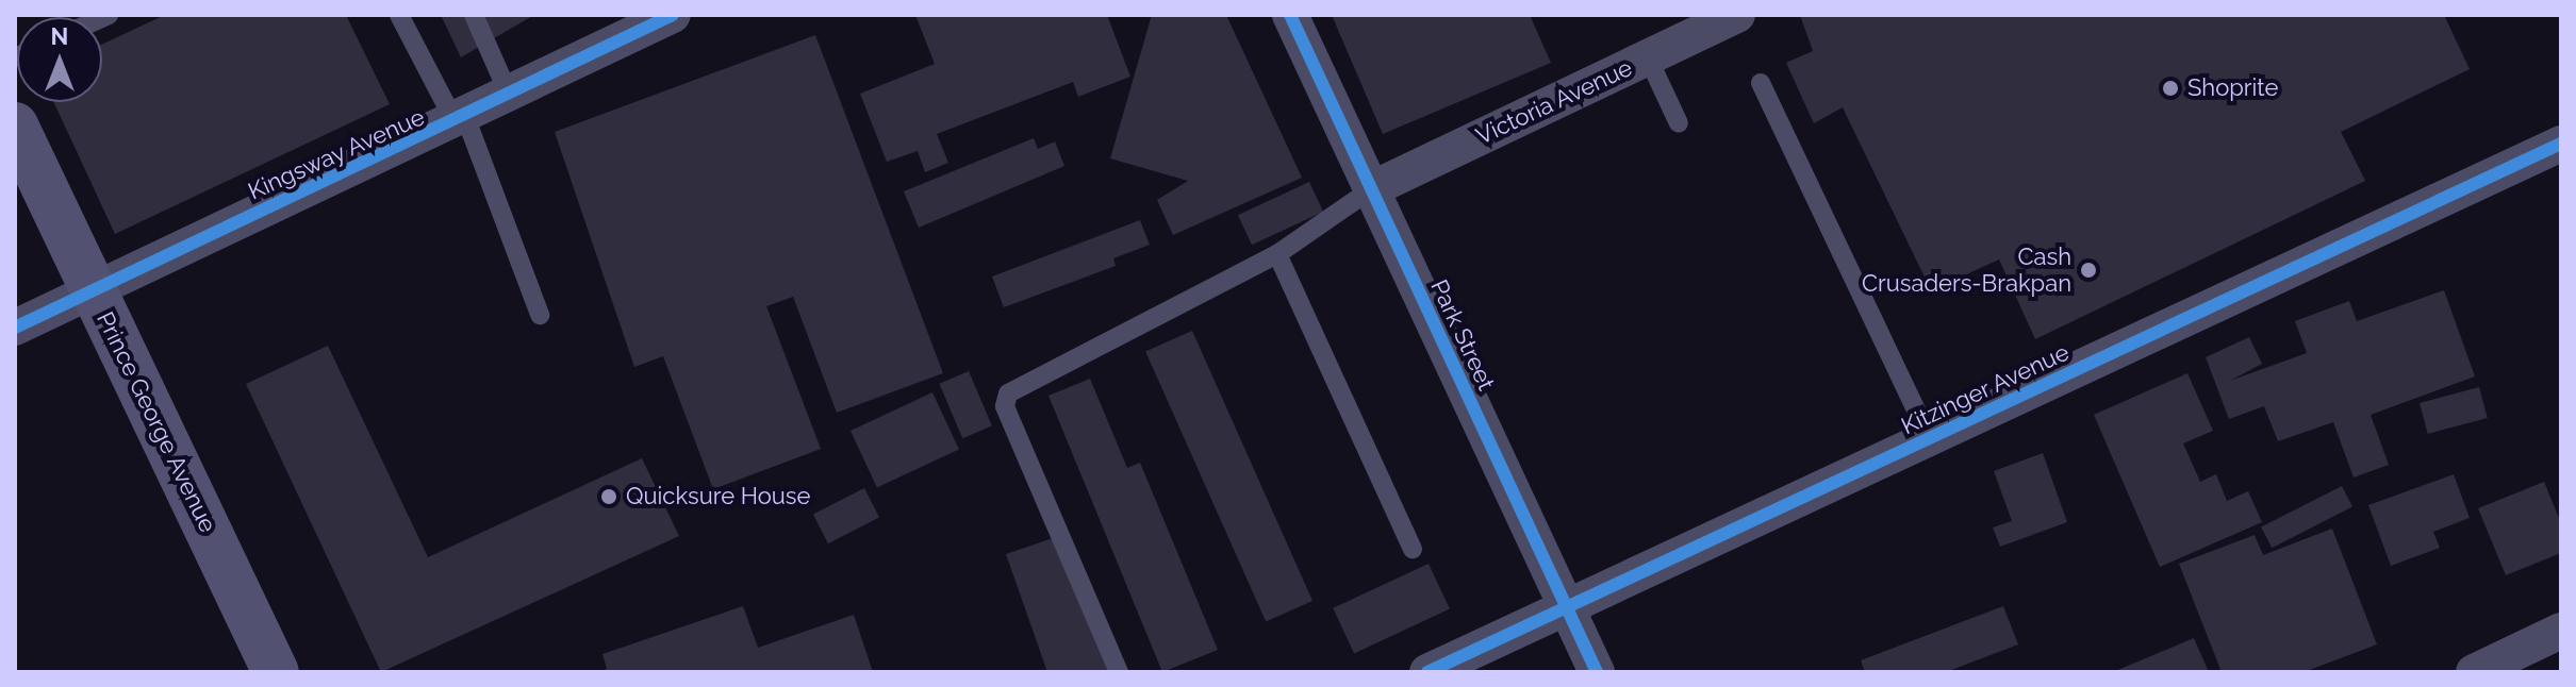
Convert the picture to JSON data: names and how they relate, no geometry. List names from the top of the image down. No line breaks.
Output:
{"streets":{"main road":["Prince George Avenue"],"street":["Victoria Avenue","Kingsway Avenue","Park Street","Kitzinger Avenue"]},"crossings":[["Victoria Avenue","Park Street"],["Kingsway Avenue","Prince George Avenue"],["Park Street","Kitzinger Avenue"]],"places":["Shoprite","Cash Crusaders-Brakpan","Quicksure House"],"north":"top"}
